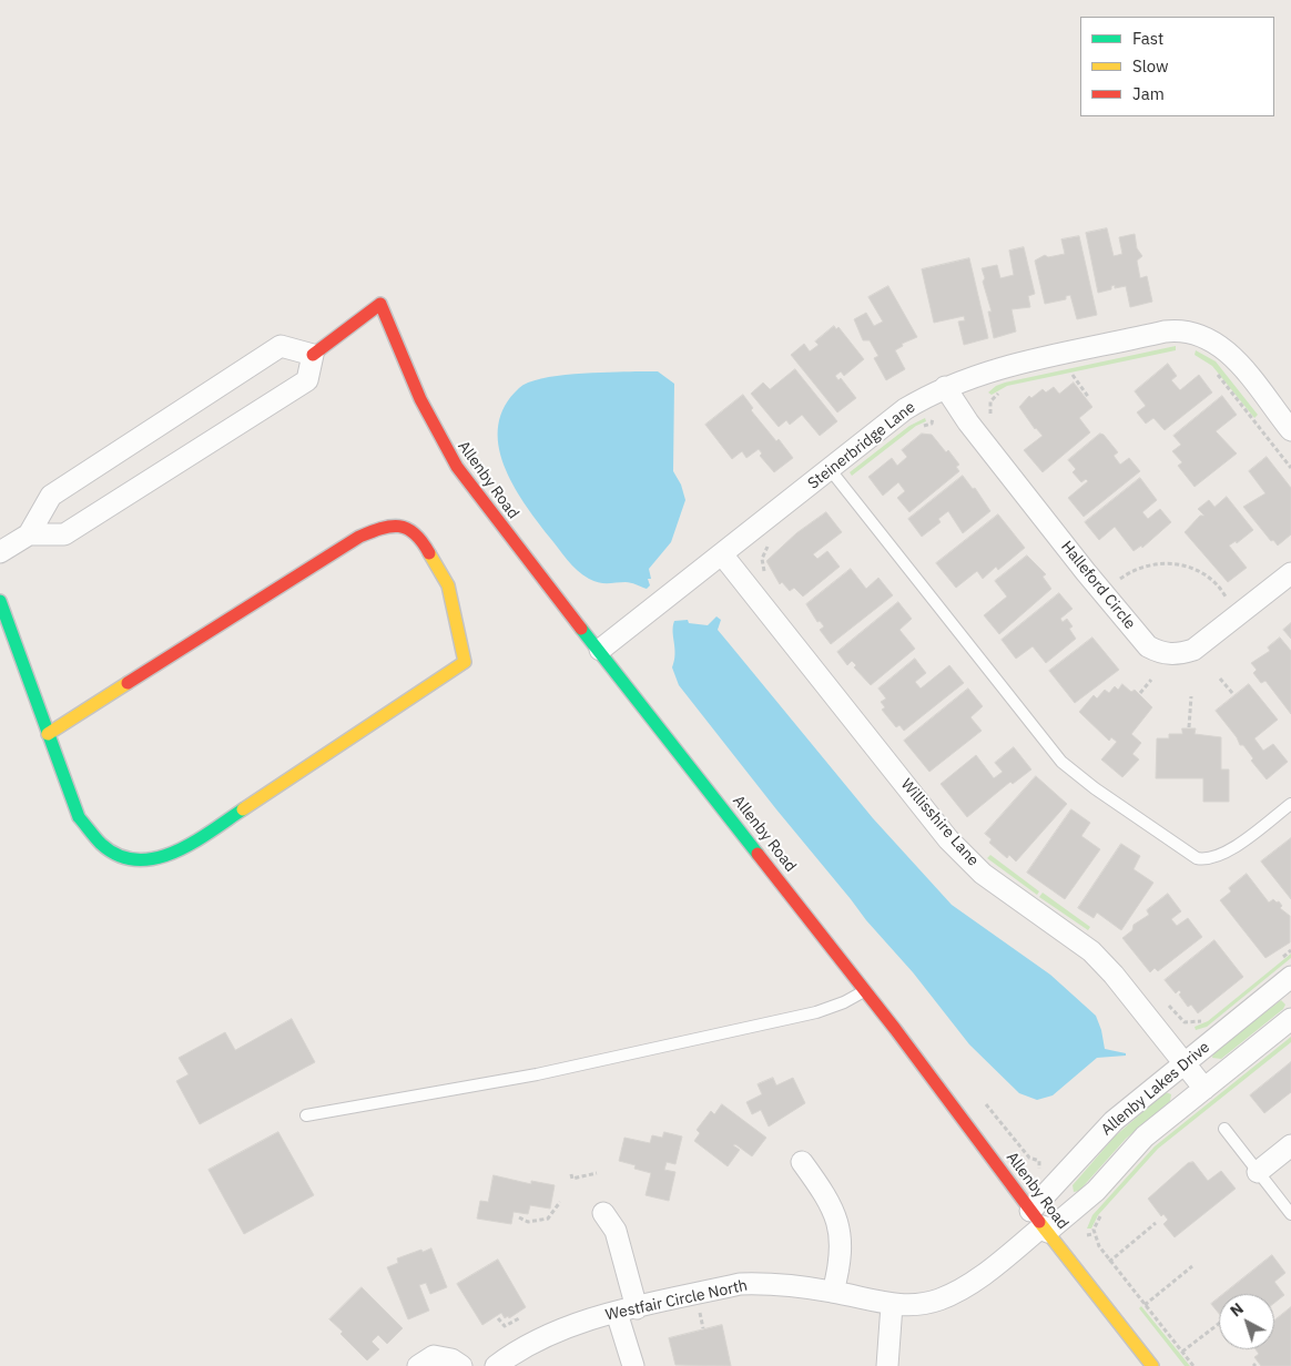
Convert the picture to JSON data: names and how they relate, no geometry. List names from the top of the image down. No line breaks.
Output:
{"streets":{"street":["Steinerbridge Lane","Allenby Road","Halleford Circle","Willisshire Lane","Allenby Lakes Drive","Westfair Circle North"]},"crossings":[["Steinerbridge Lane","Allenby Road"],["Steinerbridge Lane","Halleford Circle"],["Steinerbridge Lane","Willisshire Lane"],["Allenby Road","Allenby Lakes Drive"],["Allenby Road","Westfair Circle North"],["Willisshire Lane","Allenby Lakes Drive"],["Allenby Lakes Drive","Westfair Circle North"]],"legend":["Fast","Slow","Jam"],"north":"top left"}
